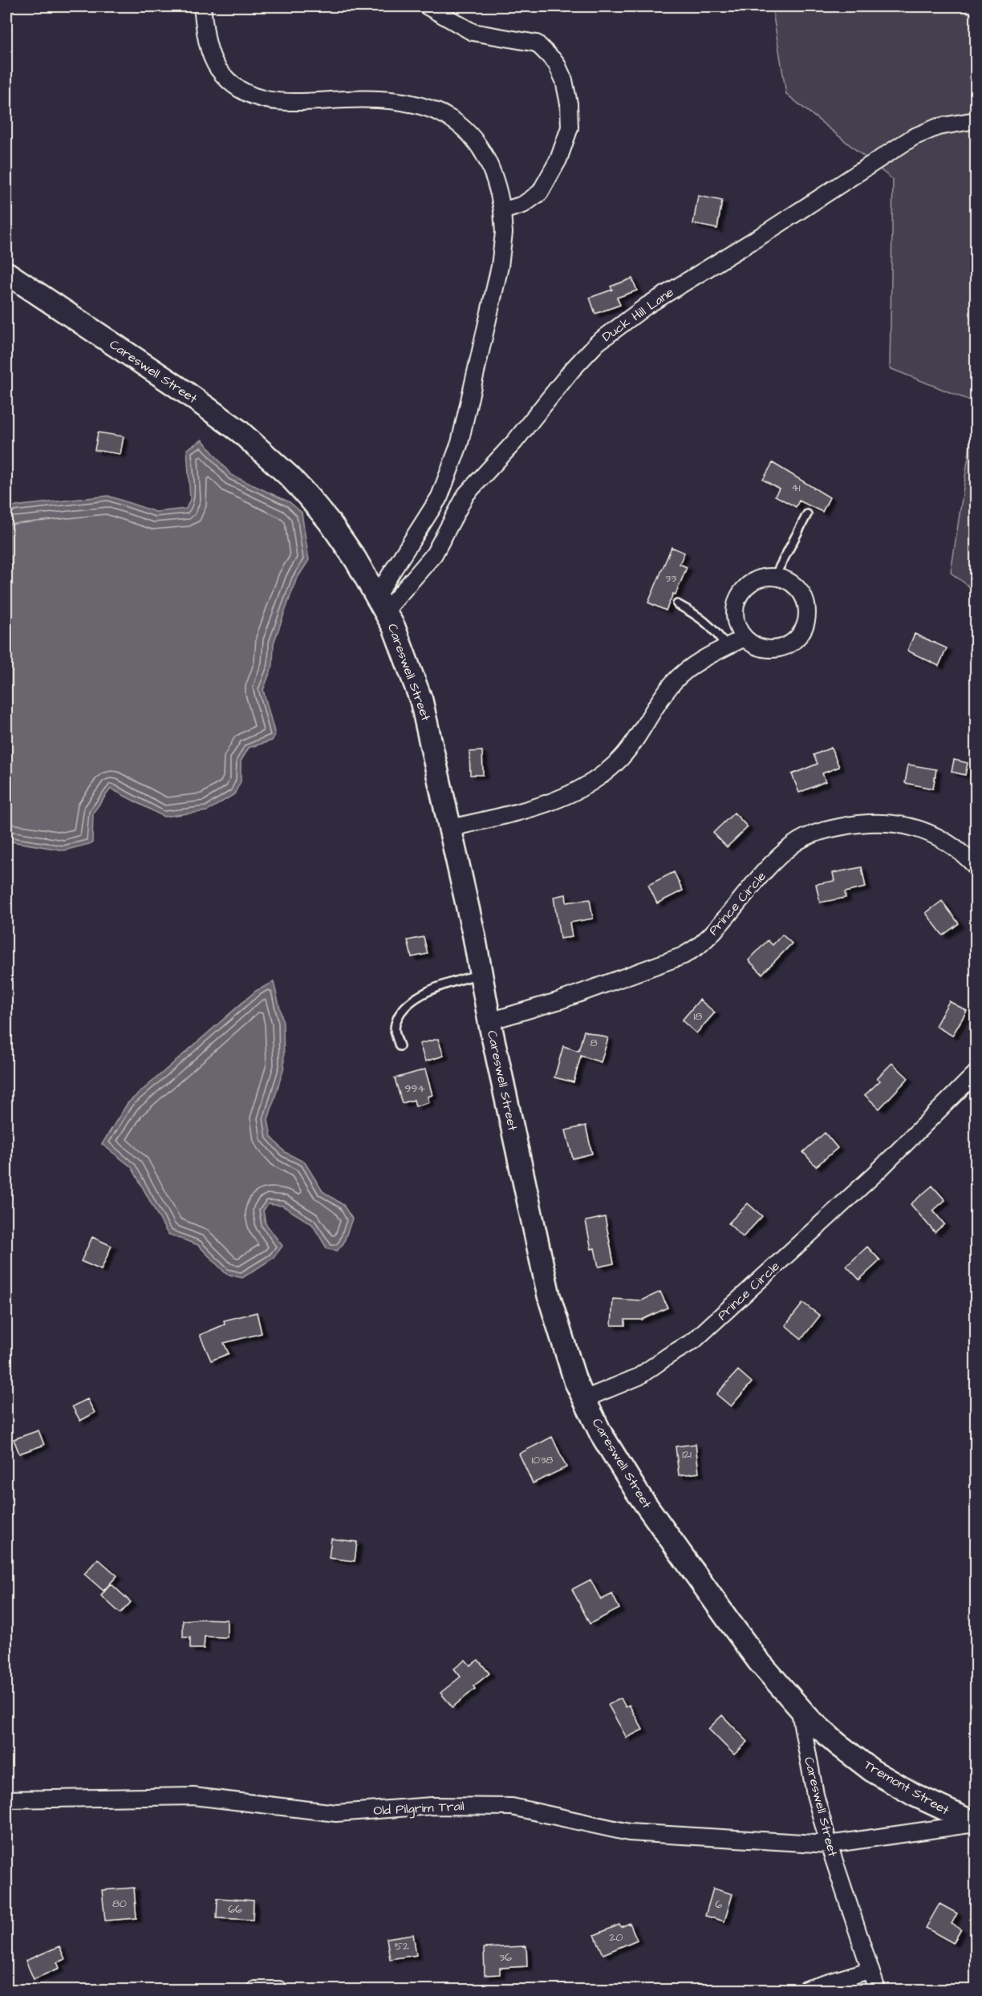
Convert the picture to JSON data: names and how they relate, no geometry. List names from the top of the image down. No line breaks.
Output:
{"streets":{"main road":["Careswell Street","Tremont Street"],"street":["Duck Hill Lane","Prince Circle","Old Pilgrim Trail"]},"crossings":[["Duck Hill Lane","Careswell Street"],["Careswell Street","Prince Circle"],["Careswell Street","Tremont Street"],["Careswell Street","Old Pilgrim Trail"],["Tremont Street","Old Pilgrim Trail"]],"house_numbers":["41","33","18","8","994","121","1038","80","6","66","20","52","36"]}
